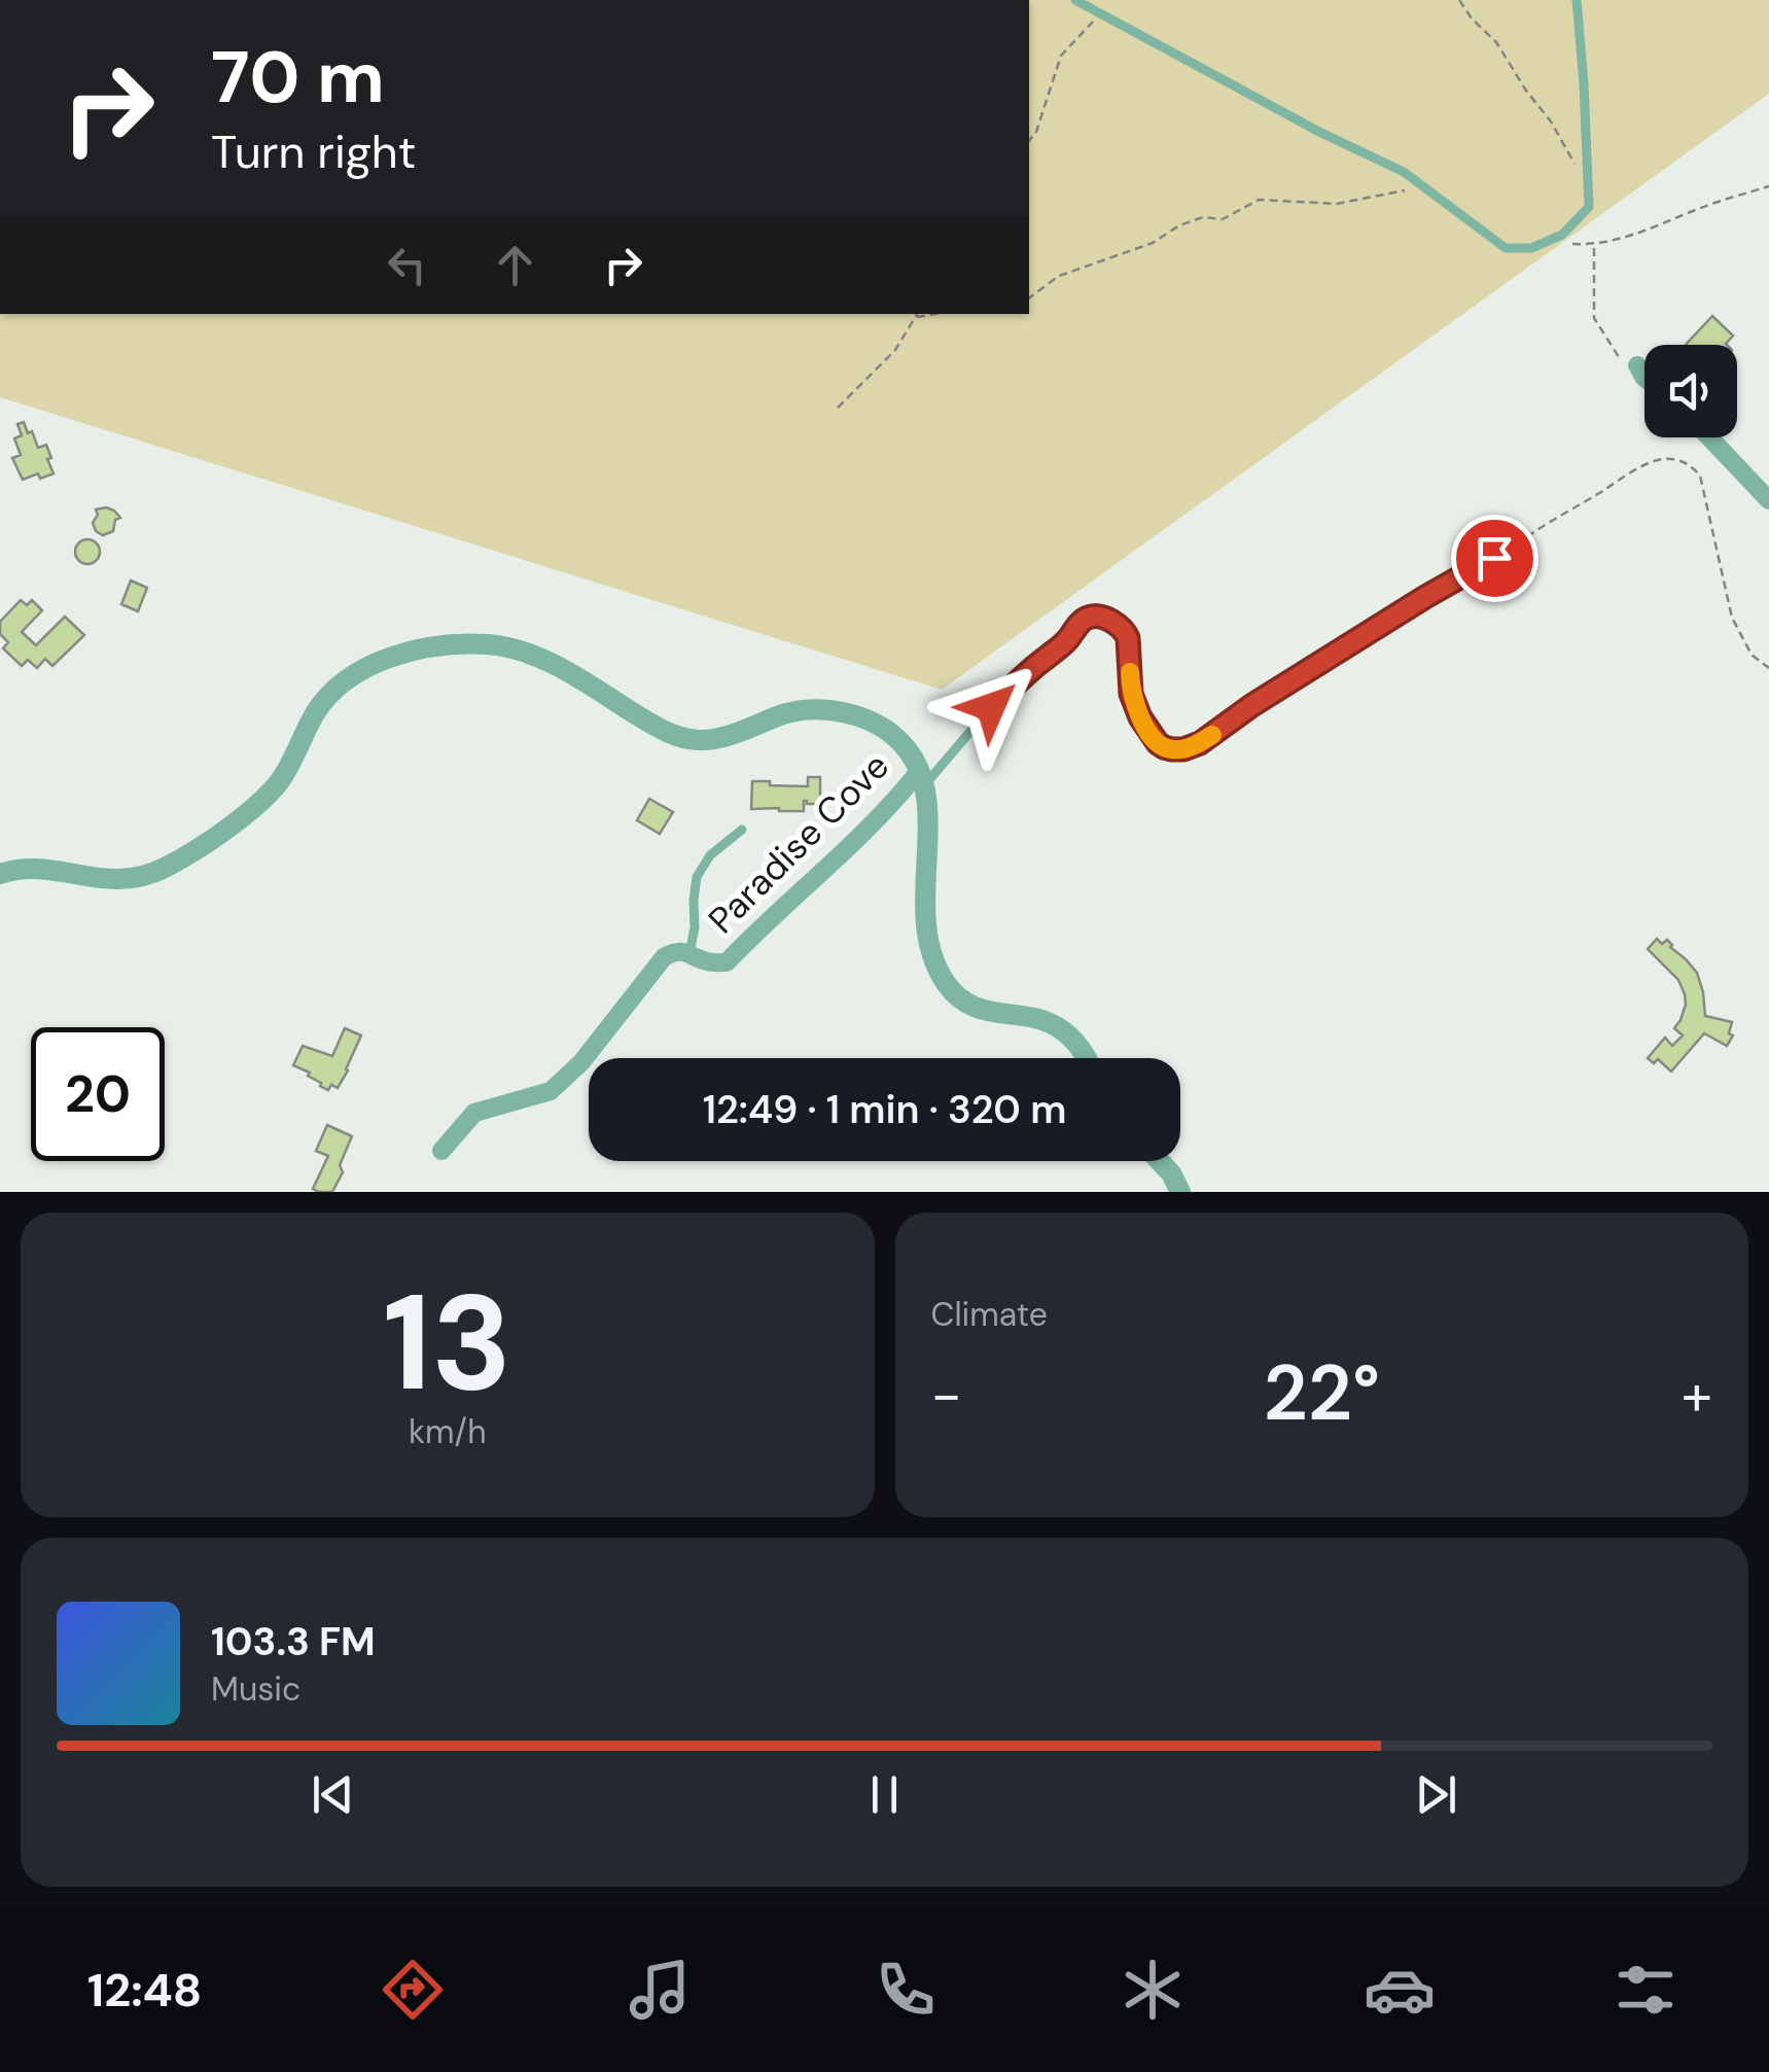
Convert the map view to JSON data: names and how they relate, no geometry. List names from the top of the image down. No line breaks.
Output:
{"streets":{"street":["Paradise Cove"]},"page":{"turn":["70 m","Turn right"],"limit":"20","trip":"12:49 · 1 min · 320 m","tile":[["13","km/h"],"Climate"],"heat":["−","22°","+"],"song":["103.3 FM","Music"],"tabs":"12:48"}}
